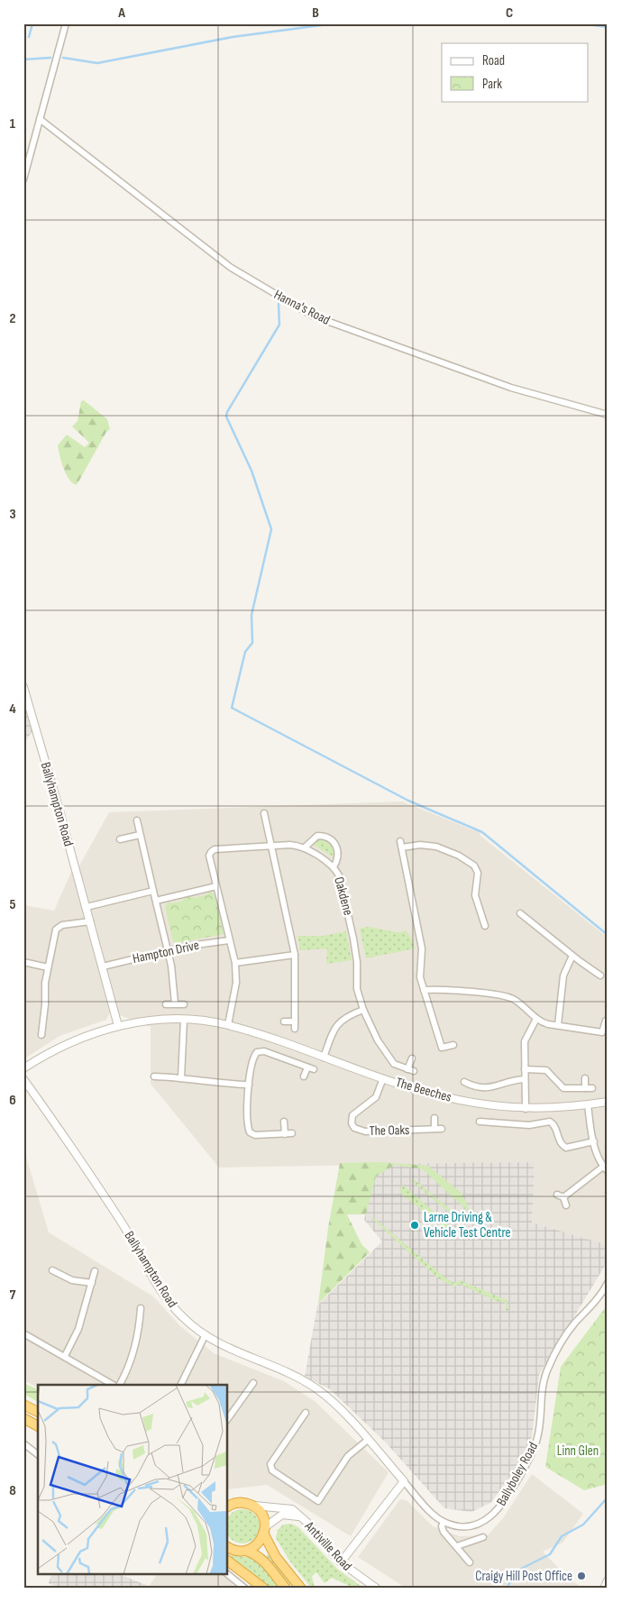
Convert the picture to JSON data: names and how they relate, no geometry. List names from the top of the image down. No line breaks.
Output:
{"streets":{"street":["Hanna's Road","Ballyhampton Road","Oakdene","Hampton Drive","The Beeches","The Oaks","Ballyboley Road","Antiville Road"]},"crossings":[["Ballyhampton Road","Hampton Drive"],["Ballyhampton Road","The Beeches"],["The Beeches","The Oaks"]],"parks":["Linn Glen"],"places":["Larne Driving & Vehicle Test Centre","Craigy Hill Post Office"],"legend":["Road","Park"],"grid":{"columns":["A","B","C"],"rows":["1","2","3","4","5","6","7","8"]}}
